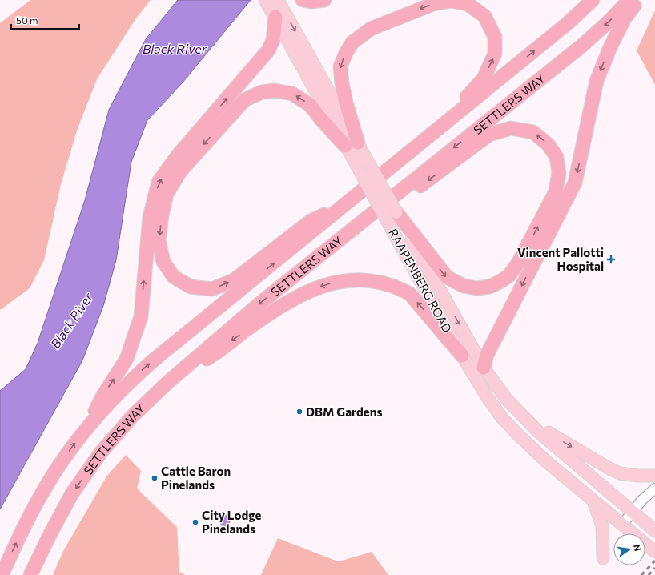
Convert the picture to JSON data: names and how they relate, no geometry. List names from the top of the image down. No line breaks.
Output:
{"streets":{"highway":["SETTLERS WAY"],"main road":["RAAPENBERG ROAD"]},"water":["Black River"],"places":{"health":["Vincent Pallotti Hospital"],"other":["DBM Gardens","Cattle Baron Pinelands","City Lodge Pinelands"]},"scale_bar":"50 m","north":"right"}
